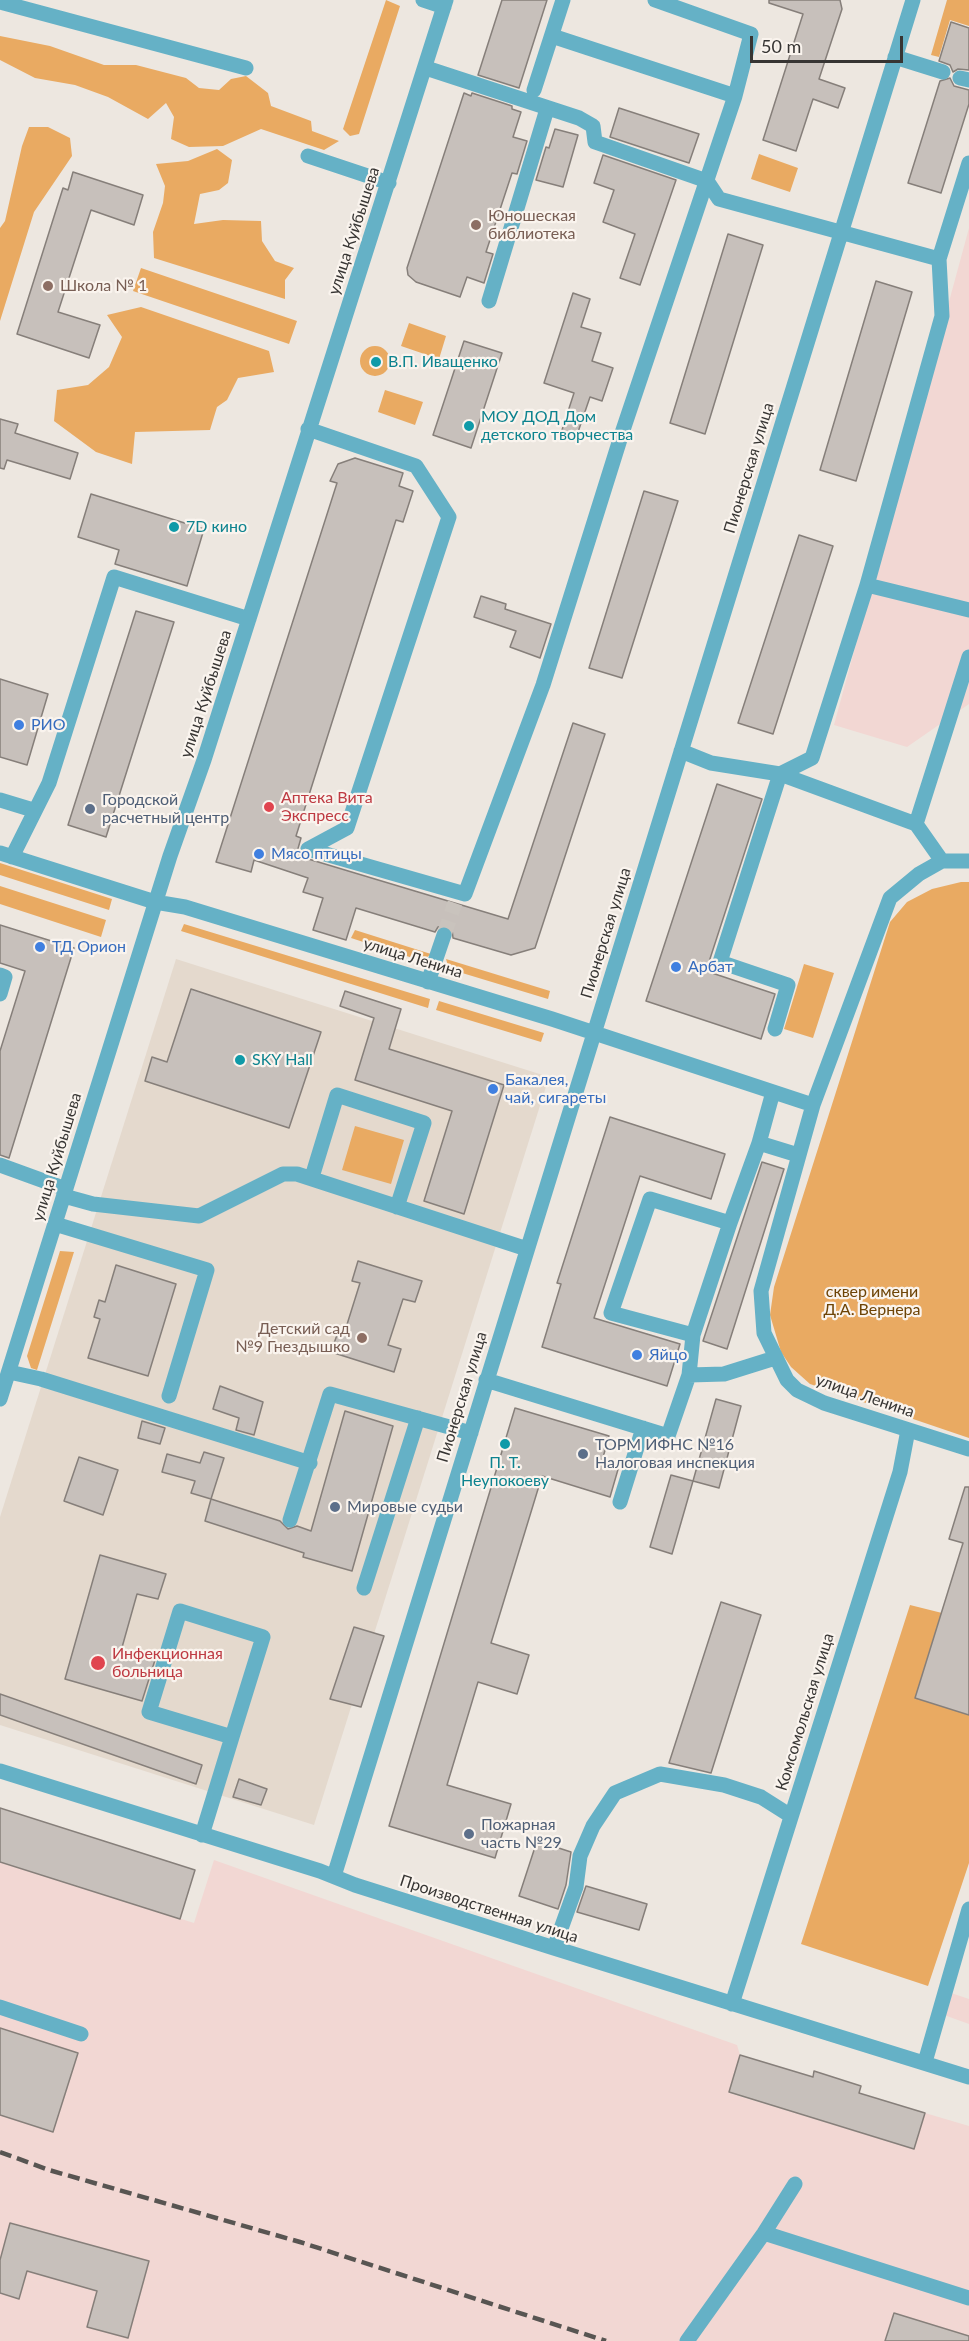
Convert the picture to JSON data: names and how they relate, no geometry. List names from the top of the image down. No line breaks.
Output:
{"streets":{"street":["улица Куйбышева","Пионерская улица","улица Ленина","Комсомольская улица","Производственная улица"]},"crossings":[["улица Куйбышева","улица Ленина"],["Пионерская улица","улица Ленина"],["Пионерская улица","Производственная улица"],["улица Ленина","Комсомольская улица"],["Комсомольская улица","Производственная улица"]],"parks":["сквер имени Д.А. Вернера"],"places":["Юношеская библиотека","Школа № 1","В.П. Иващенко","МОУ ДОД Дом детского творчества","7D кино","РИО","Аптека Вита Экспресс","Городской расчетный центр","Мясо птицы","ТД Орион","Арбат","SKY Hall","Бакалея, чай, сигареты","Детский сад №9 Гнездышко","Яйцо","П. Т. Неупокоеву","ТОРМ ИФНС №16 Налоговая инспекция","Мировые судьи","Инфекционная больница","Пожарная часть №29"],"scale_bar":"50 m"}
